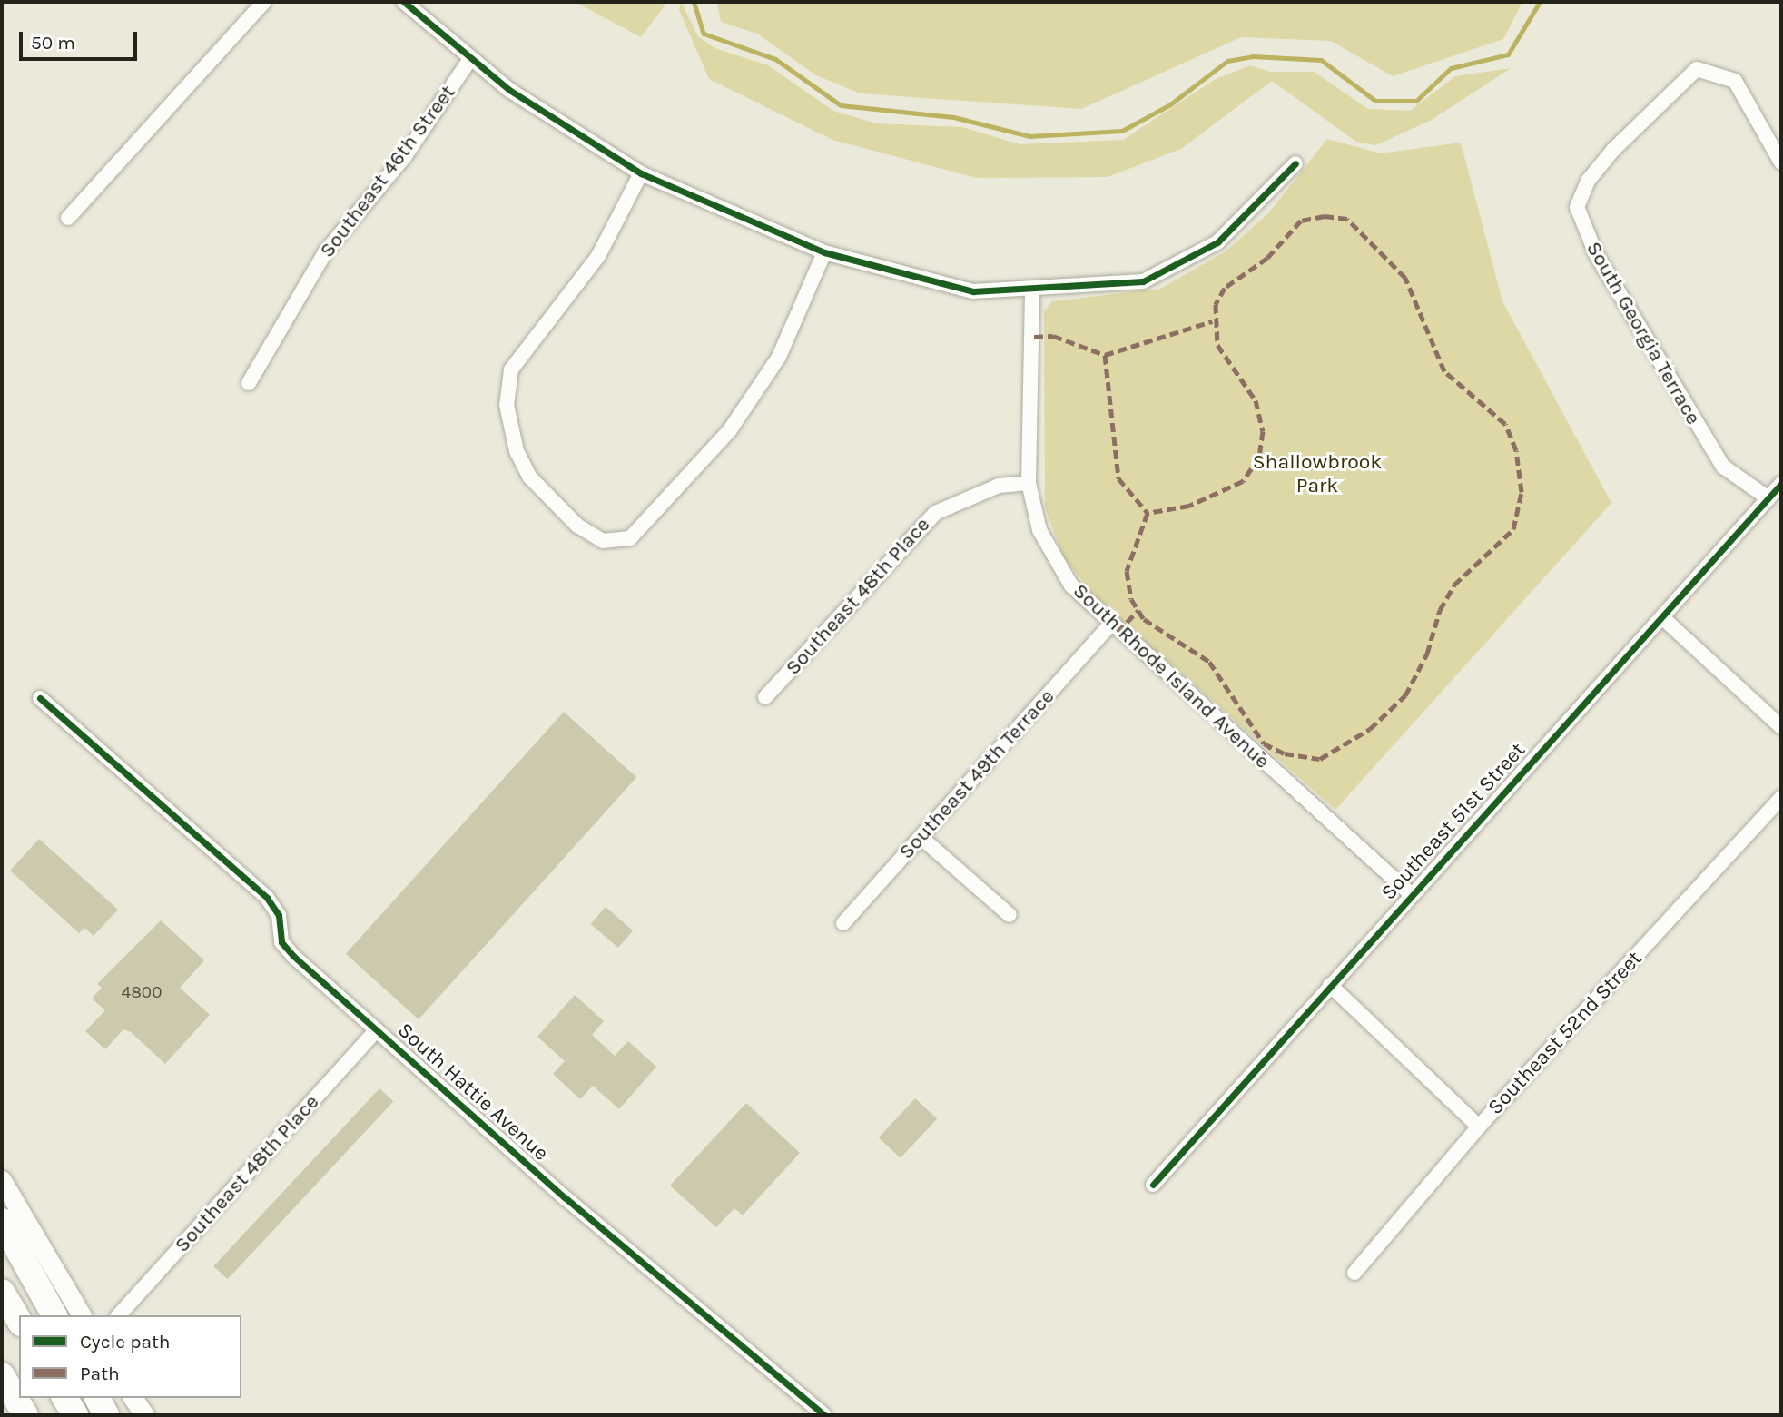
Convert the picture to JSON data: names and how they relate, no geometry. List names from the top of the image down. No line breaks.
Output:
{"streets":{"street":["Southeast 46th Street","South Georgia Terrace","Southeast 48th Place","South Rhode Island Avenue","Southeast 49th Terrace","Southeast 51st Street","Southeast 52nd Street","South Hattie Avenue"]},"crossings":[["South Georgia Terrace","Southeast 51st Street"],["Southeast 48th Place","South Rhode Island Avenue"],["Southeast 48th Place","South Hattie Avenue"],["South Rhode Island Avenue","Southeast 49th Terrace"],["South Rhode Island Avenue","Southeast 51st Street"]],"parks":["Shallowbrook Park"],"house_numbers":["4800"],"legend":["Cycle path","Path"],"scale_bar":"50 m"}
